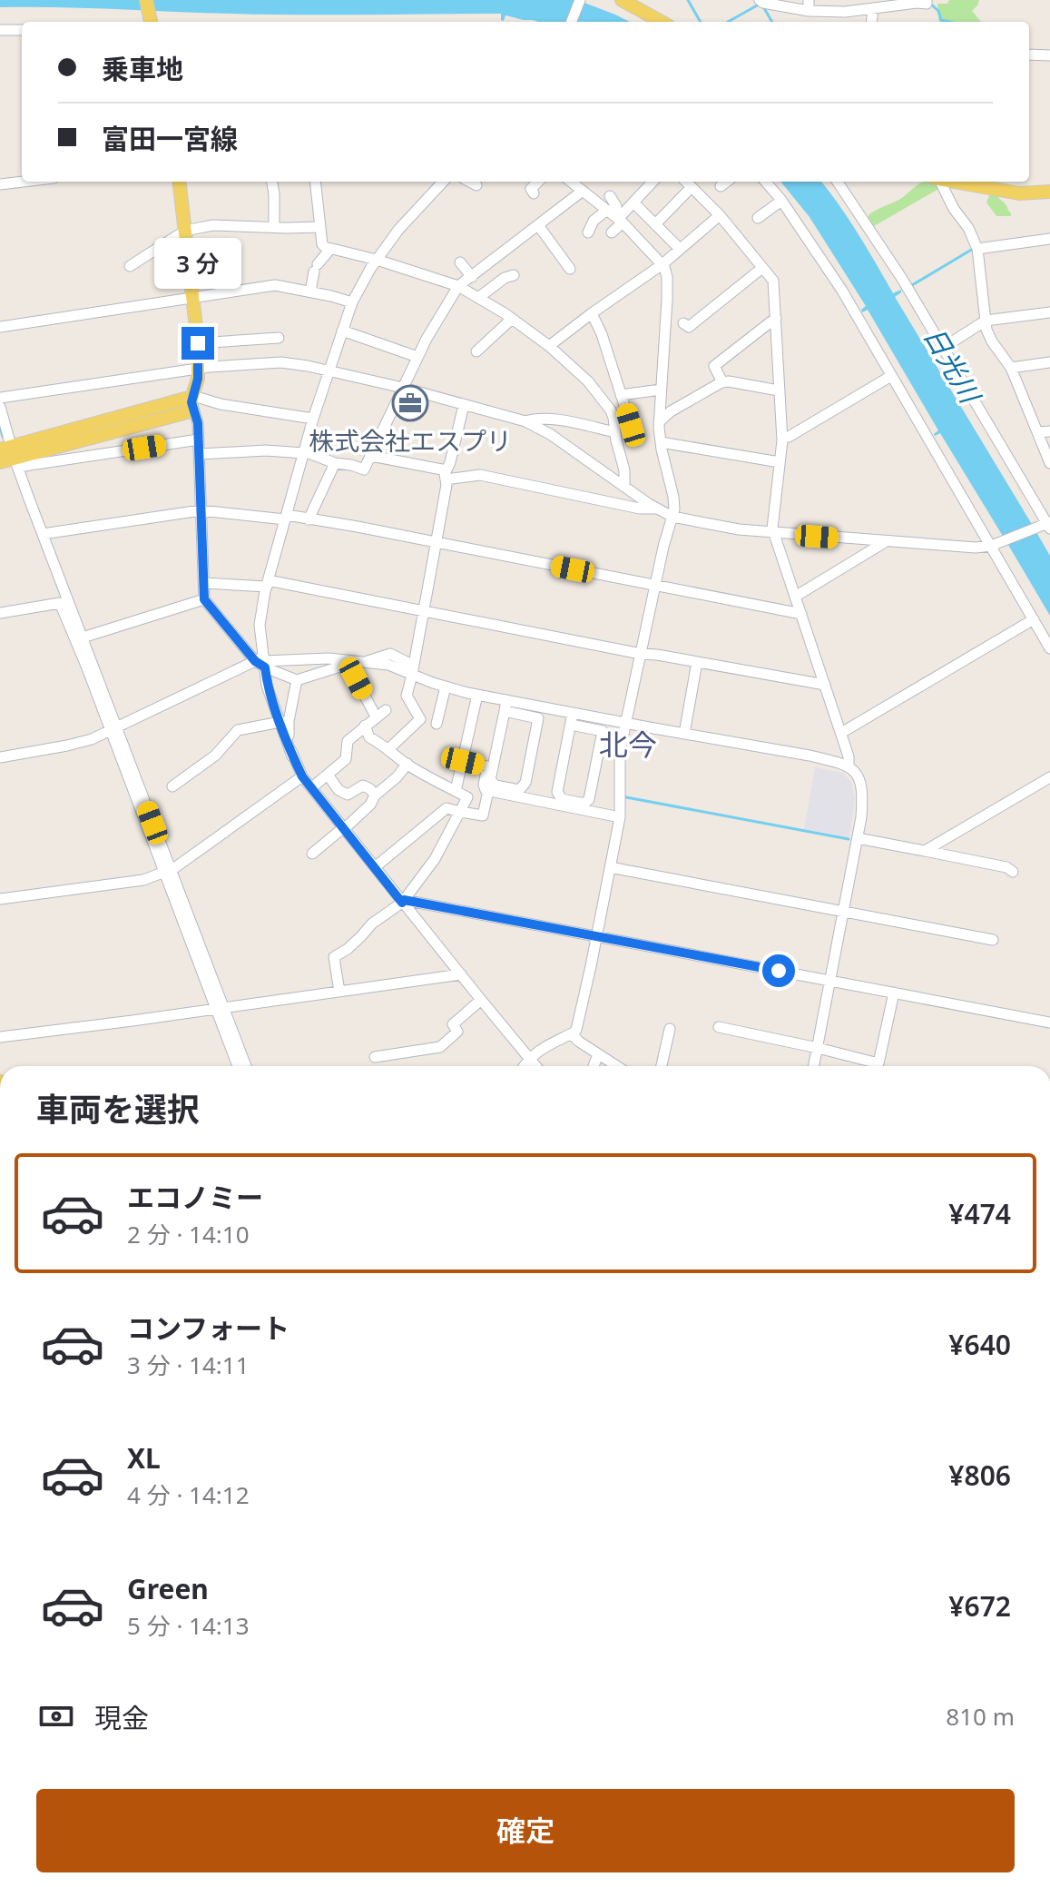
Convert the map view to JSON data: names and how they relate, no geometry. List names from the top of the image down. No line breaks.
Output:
{"districts":["北今"],"water":["日光川"],"places":{"office":["株式会社エスプリ"]},"page":{"banner":["乗車地","富田一宮線"],"bubble":"3 分","heading":"車両を選択","list":[{"name":"エコノミー","note":"2 分 · 14:10","value":"¥474"},{"name":"コンフォート","note":"3 分 · 14:11","value":"¥640"},{"name":"XL","note":"4 分 · 14:12","value":"¥806"},{"name":"Green","note":"5 分 · 14:13","value":"¥672"}],"pay":["現金","810 m"],"buttons":"確定"}}
